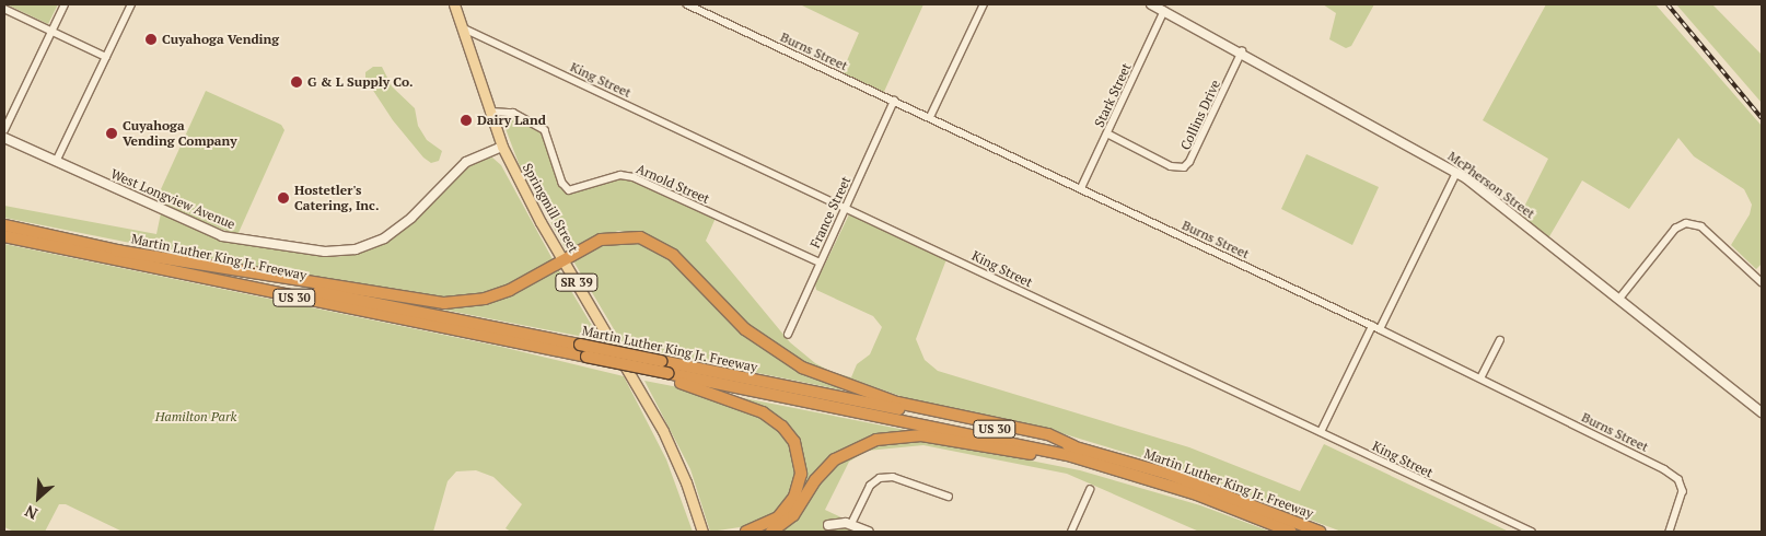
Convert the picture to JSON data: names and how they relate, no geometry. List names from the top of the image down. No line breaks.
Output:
{"streets":{"highway":["Martin Luther King Jr. Freeway","US 30"],"main road":["Springmill Street","SR 39"],"street":["Burns Street","King Street","Stark Street","Collins Drive","Arnold Street","McPherson Street","West Longview Avenue","France Street"]},"crossings":[["Burns Street","Stark Street"],["Burns Street","France Street"],["King Street","Springmill Street"],["King Street","France Street"],["Stark Street","Collins Drive"],["Stark Street","McPherson Street"],["Collins Drive","McPherson Street"],["Arnold Street","Springmill Street"],["Arnold Street","France Street"],["West Longview Avenue","Springmill Street"]],"parks":["Hamilton Park"],"places":["Cuyahoga Vending","G & L Supply Co.","Dairy Land","Cuyahoga Vending Company","Hostetler's Catering, Inc."],"north":"bottom left"}
